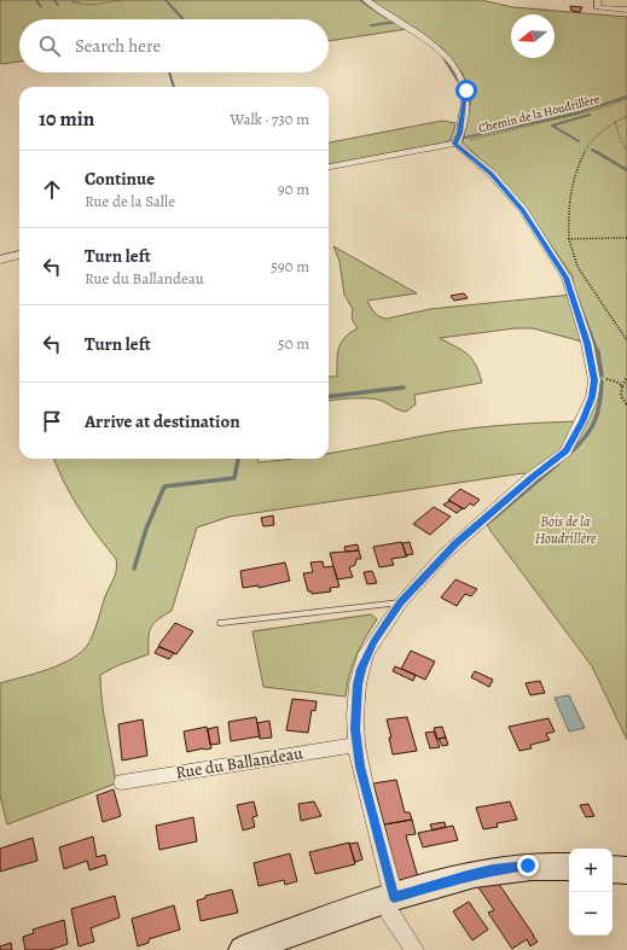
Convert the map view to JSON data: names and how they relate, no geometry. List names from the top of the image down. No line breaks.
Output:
{"streets":{"street":["Rue du Ballandeau"],"path":["Chemin de la Houdrillère"]},"parks":["Bois de la Houdrillère"],"north":"left","page":{"search":"Search here","heading":["10 min","Walk · 730 m"],"list":[["Continue","Rue de la Salle","90 m"],["Turn left","Rue du Ballandeau","590 m"],["Turn left","50 m"],"Arrive at destination"],"map_buttons":["+","−"]}}
